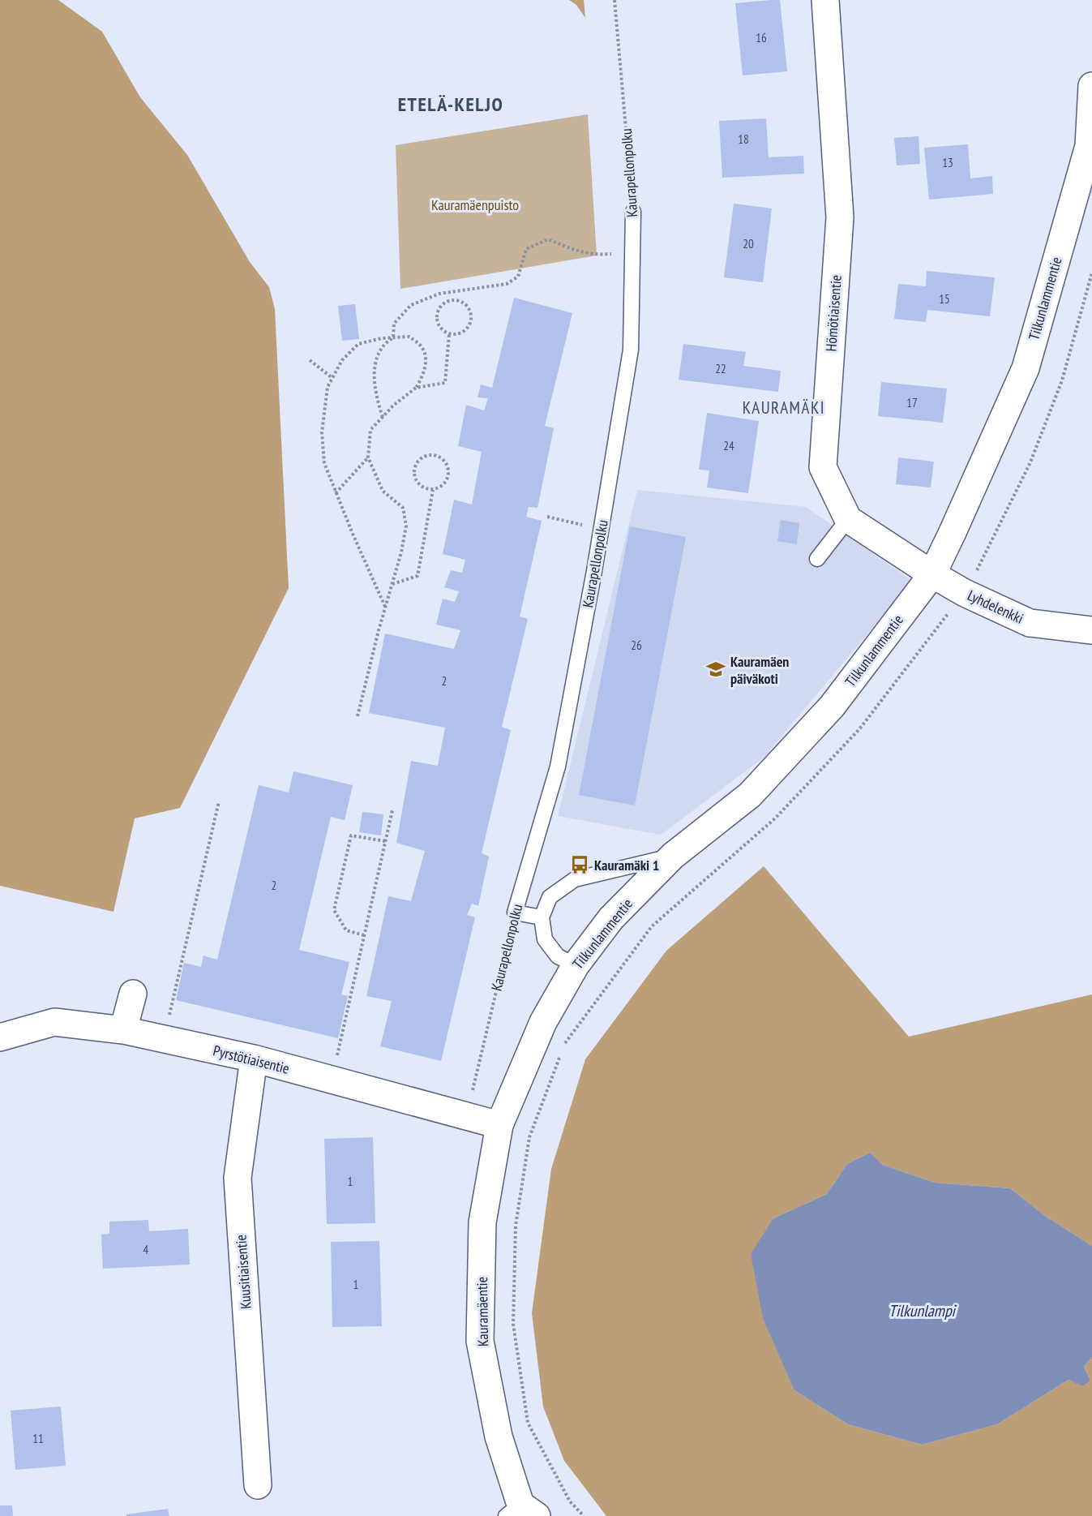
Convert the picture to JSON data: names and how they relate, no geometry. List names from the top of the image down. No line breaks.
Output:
{"streets":{"street":["Tilkunlammentie","Hömötiaisentie","Lyhdelenkki","Pyrstötiaisentie","Kuusitiaisentie","Kauramäentie"],"lane":["Kaurapellonpolku"]},"crossings":[["Kaurapellonpolku","Pyrstötiaisentie"],["Tilkunlammentie","Lyhdelenkki"],["Tilkunlammentie","Pyrstötiaisentie"],["Tilkunlammentie","Kauramäentie"],["Pyrstötiaisentie","Kuusitiaisentie"],["Pyrstötiaisentie","Kauramäentie"]],"districts":["ETELÄ-KELJO","KAURAMÄKI"],"water":["Tilkunlampi"],"parks":["Kauramäenpuisto"],"places":{"school or university":["Kauramäen päiväkoti"],"bus stop":["Kauramäki 1"]},"house_numbers":["16","18","13","20","15","22","17","24","26","2","2","1","4","1","11"]}
